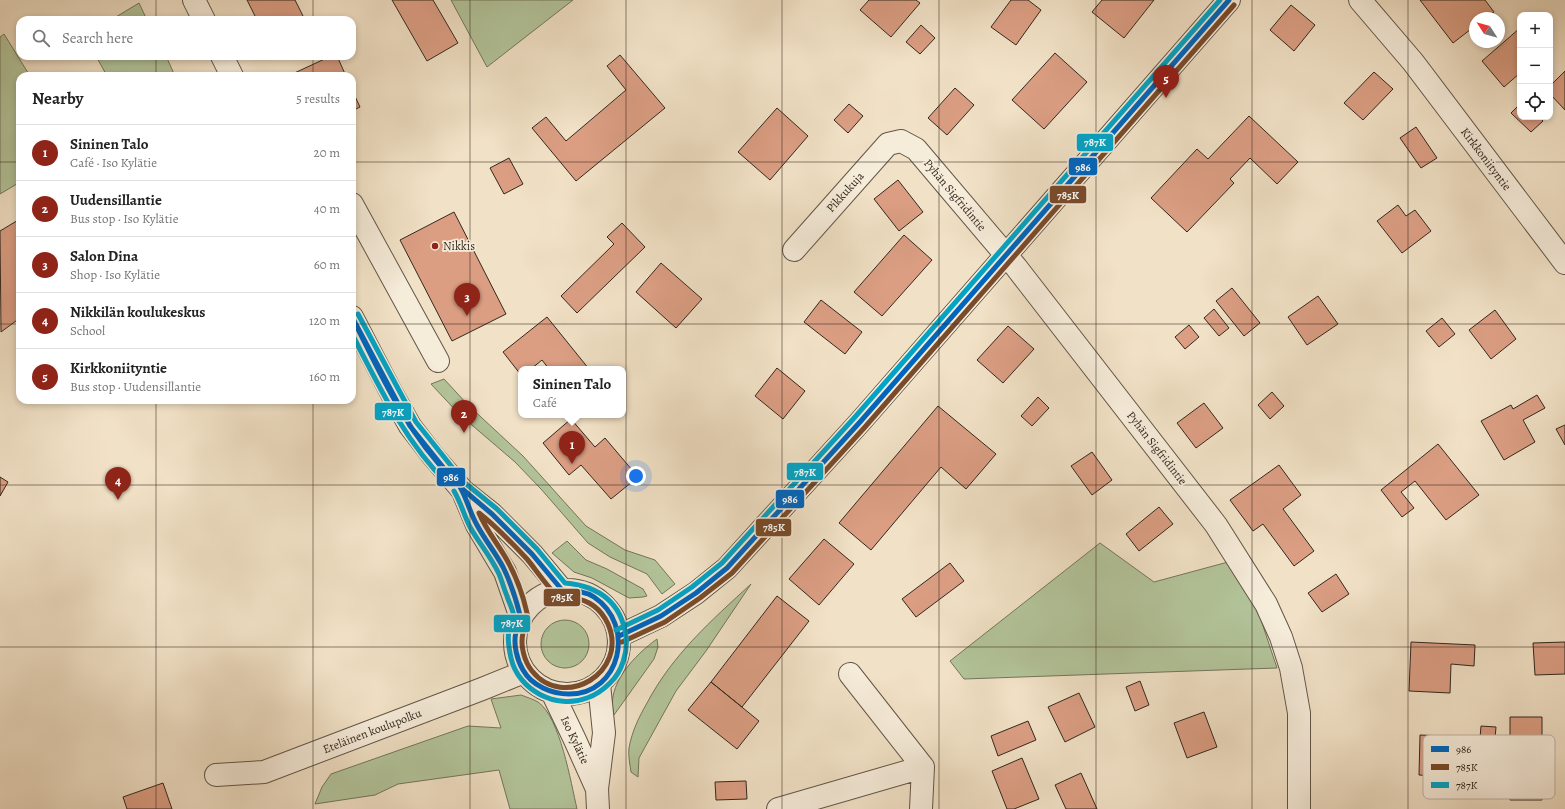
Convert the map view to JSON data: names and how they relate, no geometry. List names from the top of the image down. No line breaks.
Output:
{"streets":{"street":["Kirkkoniityntie","Pikkukuja","Pyhän Sigfridintie","Eteläinen koulupolku","Iso Kylätie"]},"crossings":[["Pikkukuja","Pyhän Sigfridintie"],["Eteläinen koulupolku","Iso Kylätie"]],"places":["Nikkis"],"lines":["transit line 986","transit line 787K","transit line 785K"],"legend":["986","785K","787K"],"north":"top left","page":{"map_buttons":["+","−"],"search":"Search here","pins":["5","3","2","1","4"],"heading":["Nearby","5 results"],"list":[{"mark":"1","name":"Sininen Talo","note":"Café · Iso Kylätie","value":"20 m"},{"mark":"2","name":"Uudensillantie","note":"Bus stop · Iso Kylätie","value":"40 m"},{"mark":"3","name":"Salon Dina","note":"Shop · Iso Kylätie","value":"60 m"},{"mark":"4","name":"Nikkilän koulukeskus","note":"School","value":"120 m"},{"mark":"5","name":"Kirkkoniityntie","note":"Bus stop · Uudensillantie","value":"160 m"}],"popup":["Sininen Talo","Café"]}}
